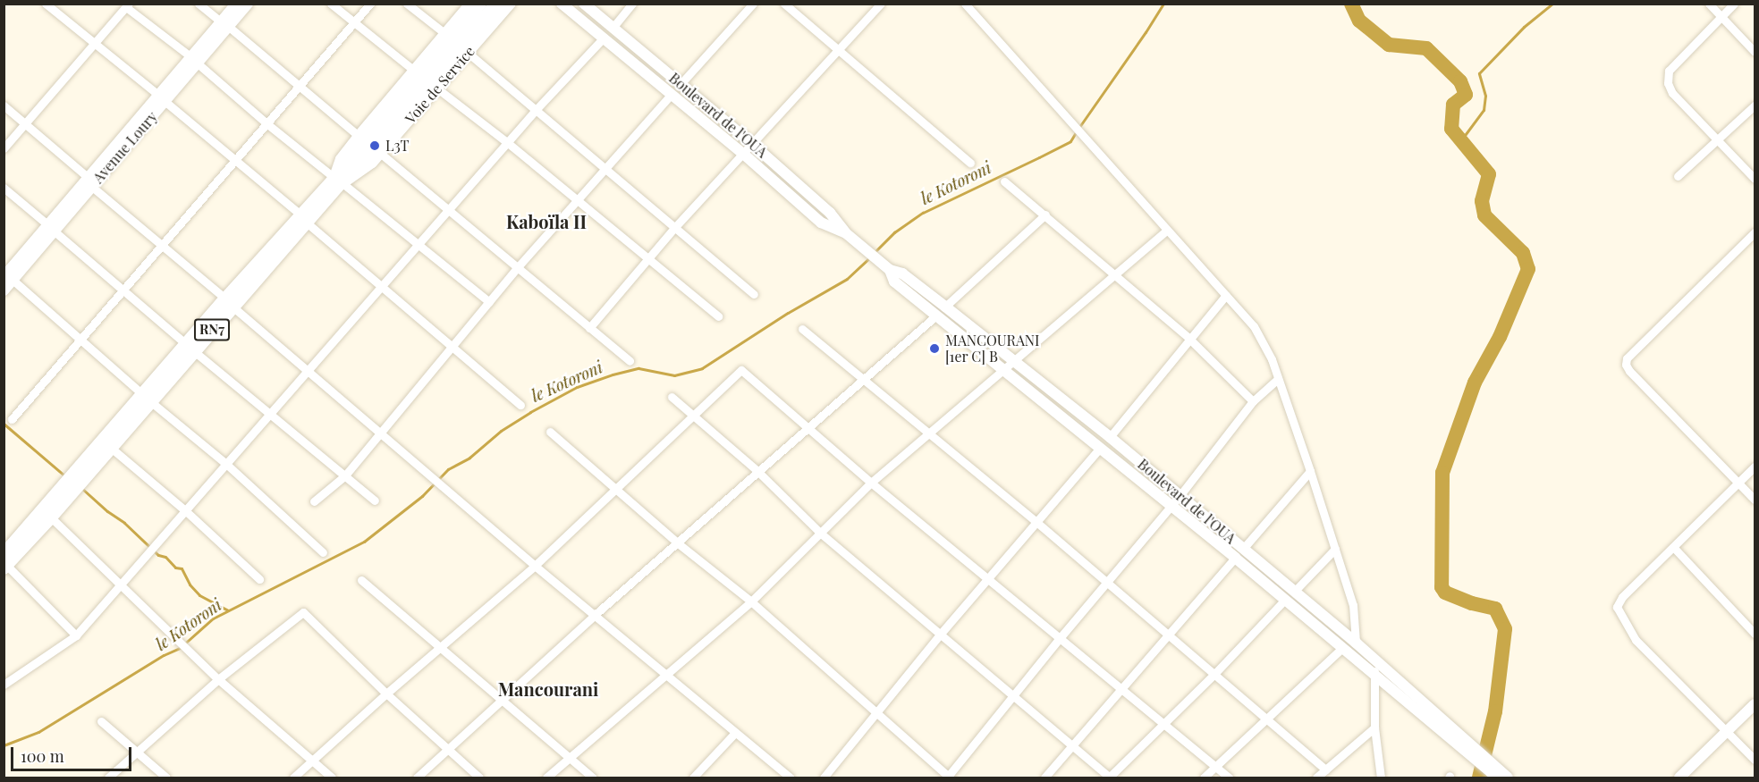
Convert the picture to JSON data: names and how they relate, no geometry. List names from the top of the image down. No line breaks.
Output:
{"streets":{"highway":["RN7"],"main road":["Voie de Service","Boulevard de l'OUA","Avenue Loury"]},"crossings":[["Voie de Service","RN7"]],"districts":["Kaboïla II","Mancourani"],"water":["le Kotoroni"],"places":["L3T","MANCOURANI [1er C] B"],"scale_bar":"100 m"}
